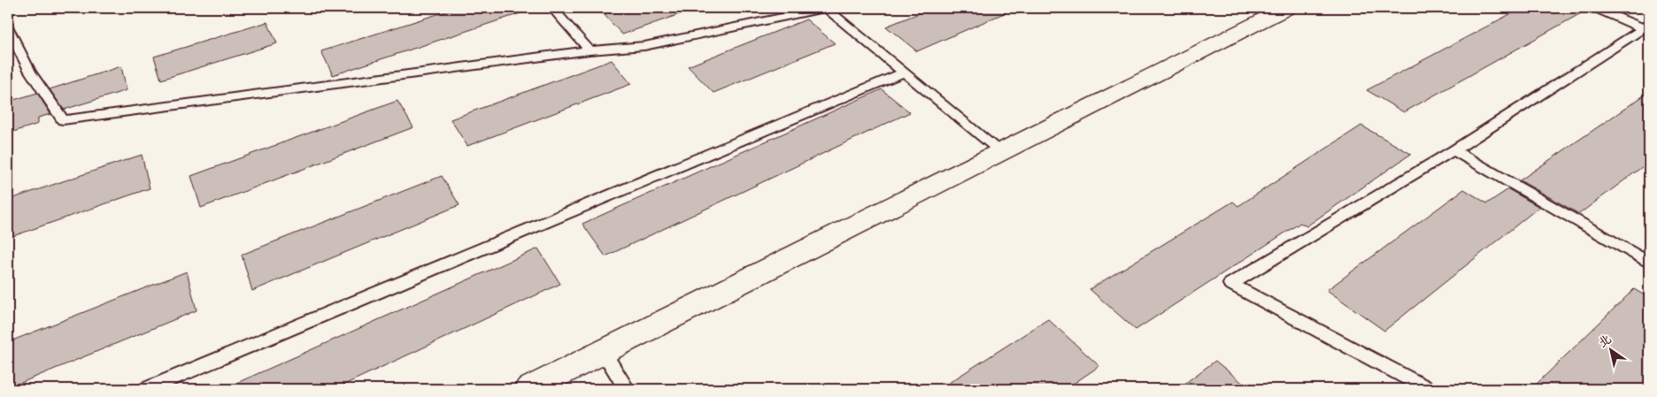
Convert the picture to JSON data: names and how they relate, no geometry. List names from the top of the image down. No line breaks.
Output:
{"north":"top left"}
